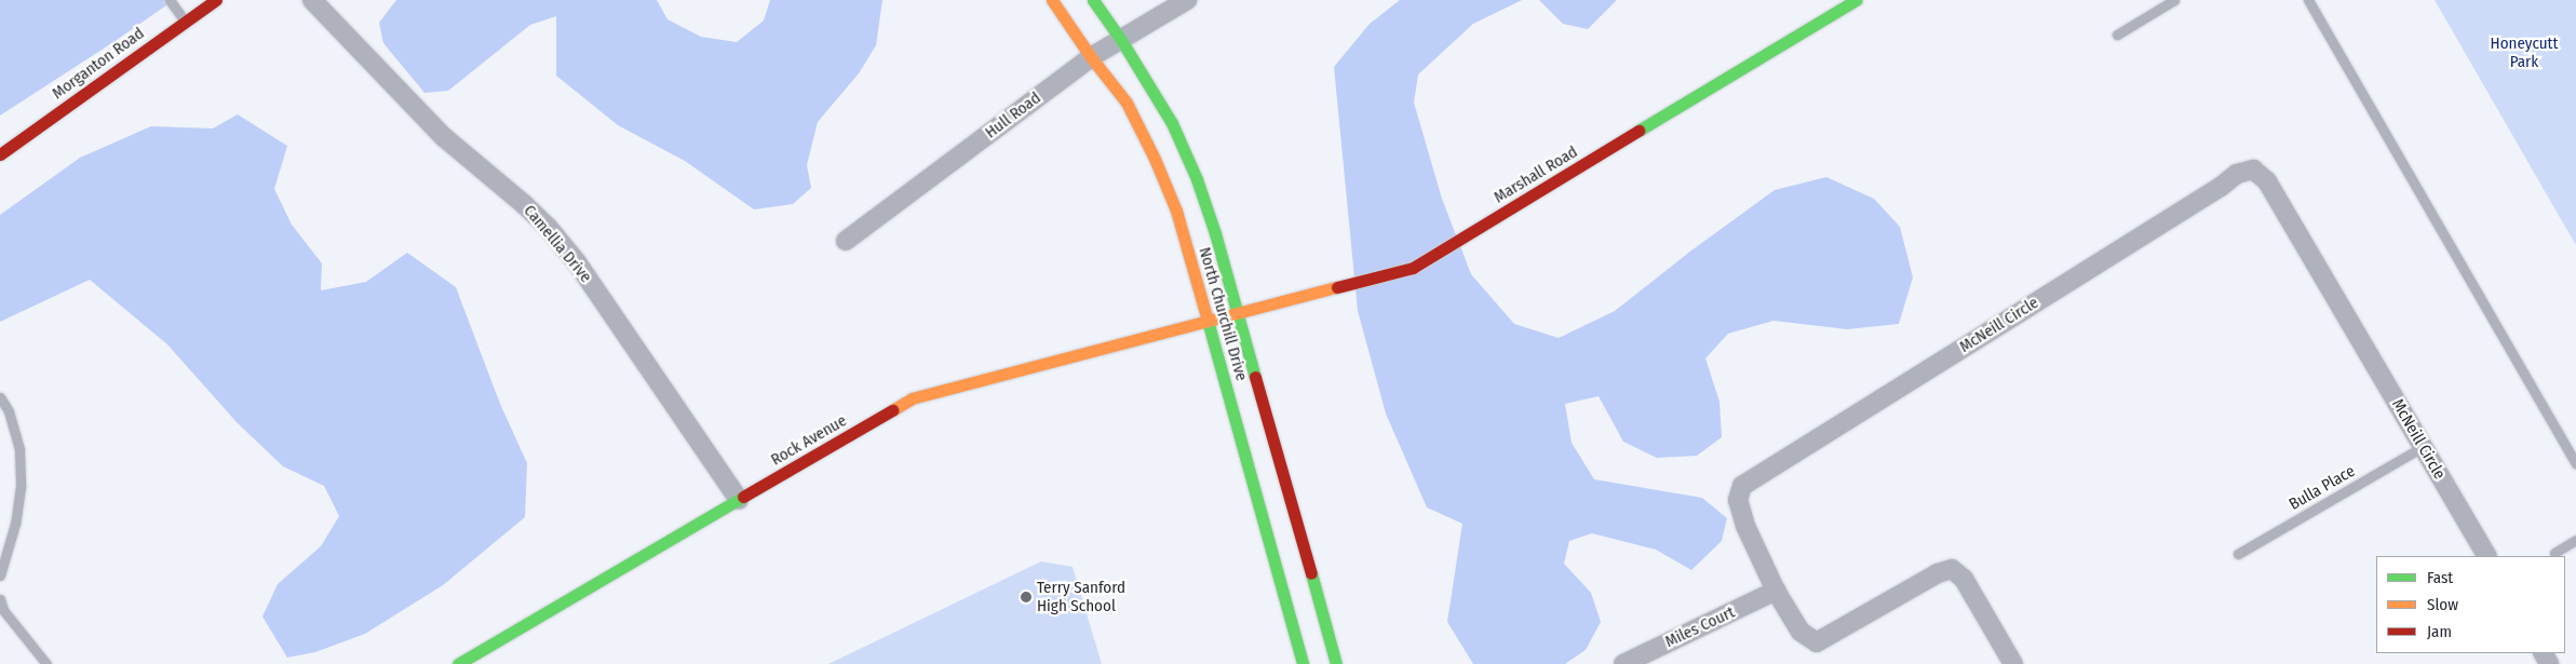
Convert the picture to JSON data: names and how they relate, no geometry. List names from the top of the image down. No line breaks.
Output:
{"streets":{"street":["Morganton Road","Hull Road","Marshall Road","Camellia Drive","North Churchill Drive","McNeill Circle","Rock Avenue","Miles Court"],"lane":["Bulla Place"]},"crossings":[["Hull Road","North Churchill Drive"],["Marshall Road","North Churchill Drive"],["Marshall Road","Rock Avenue"],["Camellia Drive","Rock Avenue"],["North Churchill Drive","Rock Avenue"],["McNeill Circle","Bulla Place"],["McNeill Circle","Miles Court"]],"parks":["Honeycutt Park"],"places":["Terry Sanford High School"],"legend":["Fast","Slow","Jam"]}
